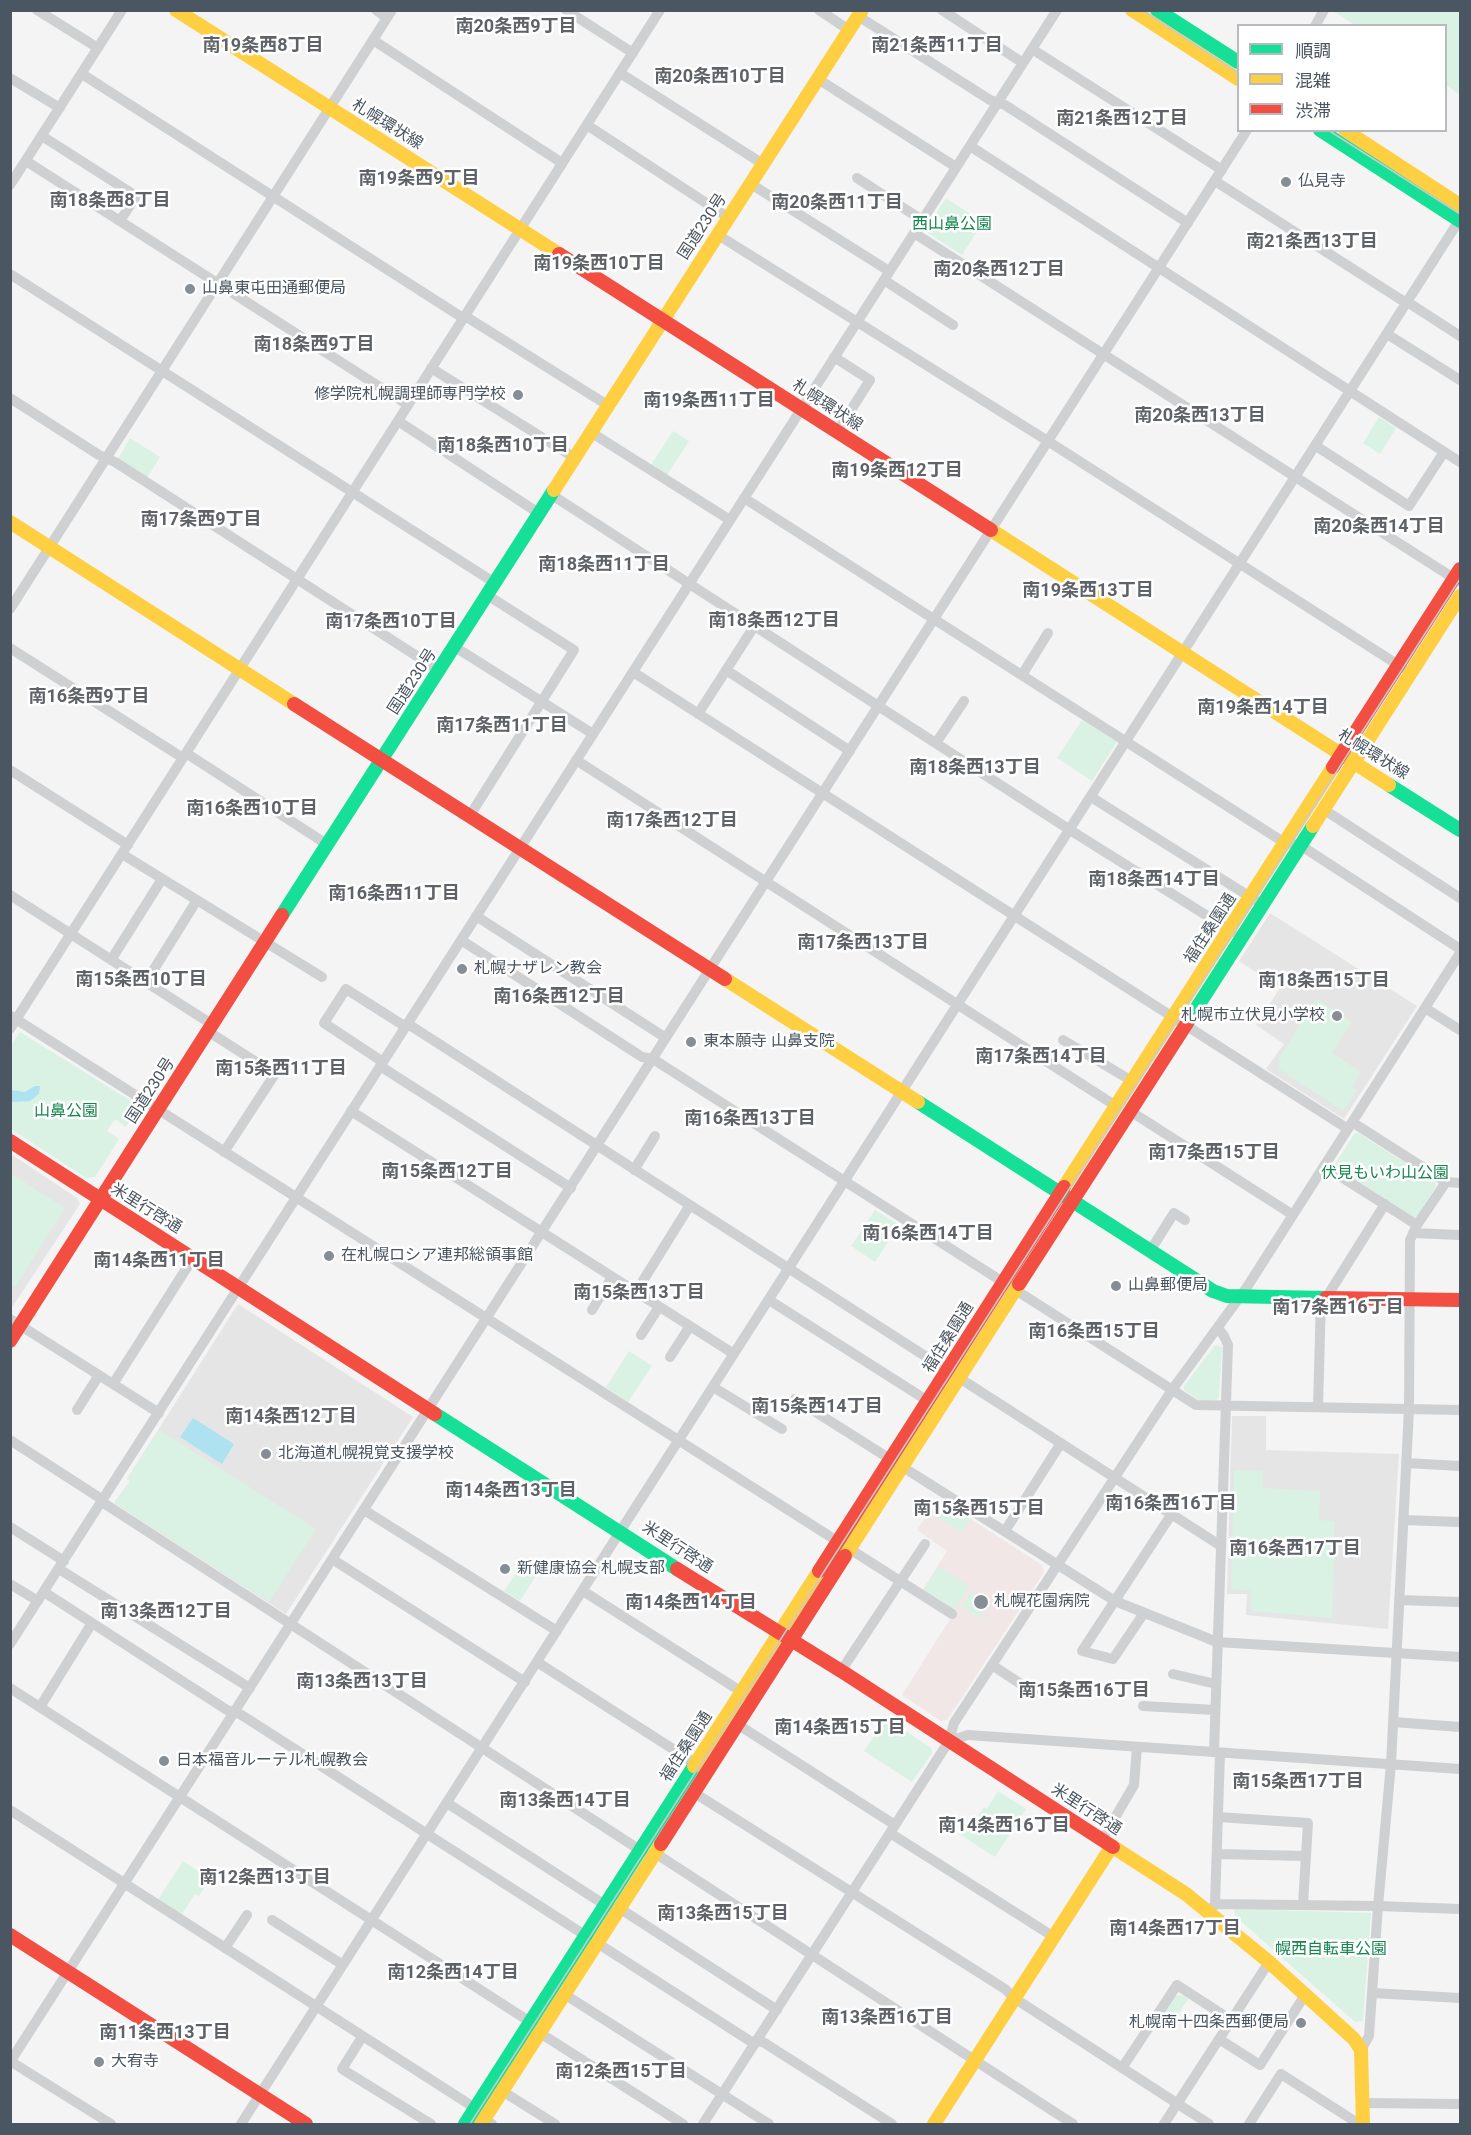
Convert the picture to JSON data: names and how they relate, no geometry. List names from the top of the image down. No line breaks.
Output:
{"streets":{"main road":["札幌環状線","国道230号","福住桑園通","米里行啓通"]},"crossings":[["札幌環状線","国道230号"],["札幌環状線","福住桑園通"],["国道230号","米里行啓通"],["福住桑園通","米里行啓通"]],"districts":["南20条西9丁目","南19条西8丁目","南21条西11丁目","南20条西10丁目","南21条西12丁目","南19条西9丁目","南18条西8丁目","南20条西11丁目","南21条西13丁目","南19条西10丁目","南20条西12丁目","南18条西9丁目","南19条西11丁目","南20条西13丁目","南18条西10丁目","南19条西12丁目","南17条西9丁目","南20条西14丁目","南18条西11丁目","南19条西13丁目","南18条西12丁目","南17条西10丁目","南16条西9丁目","南19条西14丁目","南17条西11丁目","南18条西13丁目","南16条西10丁目","南17条西12丁目","南18条西14丁目","南16条西11丁目","南17条西13丁目","南15条西10丁目","南18条西15丁目","南16条西12丁目","南17条西14丁目","南15条西11丁目","南16条西13丁目","南17条西15丁目","南15条西12丁目","南16条西14丁目","南14条西11丁目","南15条西13丁目","南17条西16丁目","南16条西15丁目","南15条西14丁目","南14条西12丁目","南14条西13丁目","南16条西16丁目","南15条西15丁目","南16条西17丁目","南14条西14丁目","南13条西12丁目","南13条西13丁目","南15条西16丁目","南14条西15丁目","南15条西17丁目","南13条西14丁目","南14条西16丁目","南12条西13丁目","南13条西15丁目","南14条西17丁目","南12条西14丁目","南13条西16丁目","南11条西13丁目","南12条西15丁目"],"parks":["西山鼻公園","山鼻公園","伏見もいわ山公園","幌西自転車公園"],"places":["仏見寺","山鼻東屯田通郵便局","修学院札幌調理師専門学校","札幌ナザレン教会","札幌市立伏見小学校","東本願寺 山鼻支院","在札幌ロシア連邦総領事館","山鼻郵便局","北海道札幌視覚支援学校","新健康協会 札幌支部","札幌花園病院","日本福音ルーテル札幌教会","札幌南十四条西郵便局","大宥寺"],"legend":["順調","混雑","渋滞"]}
